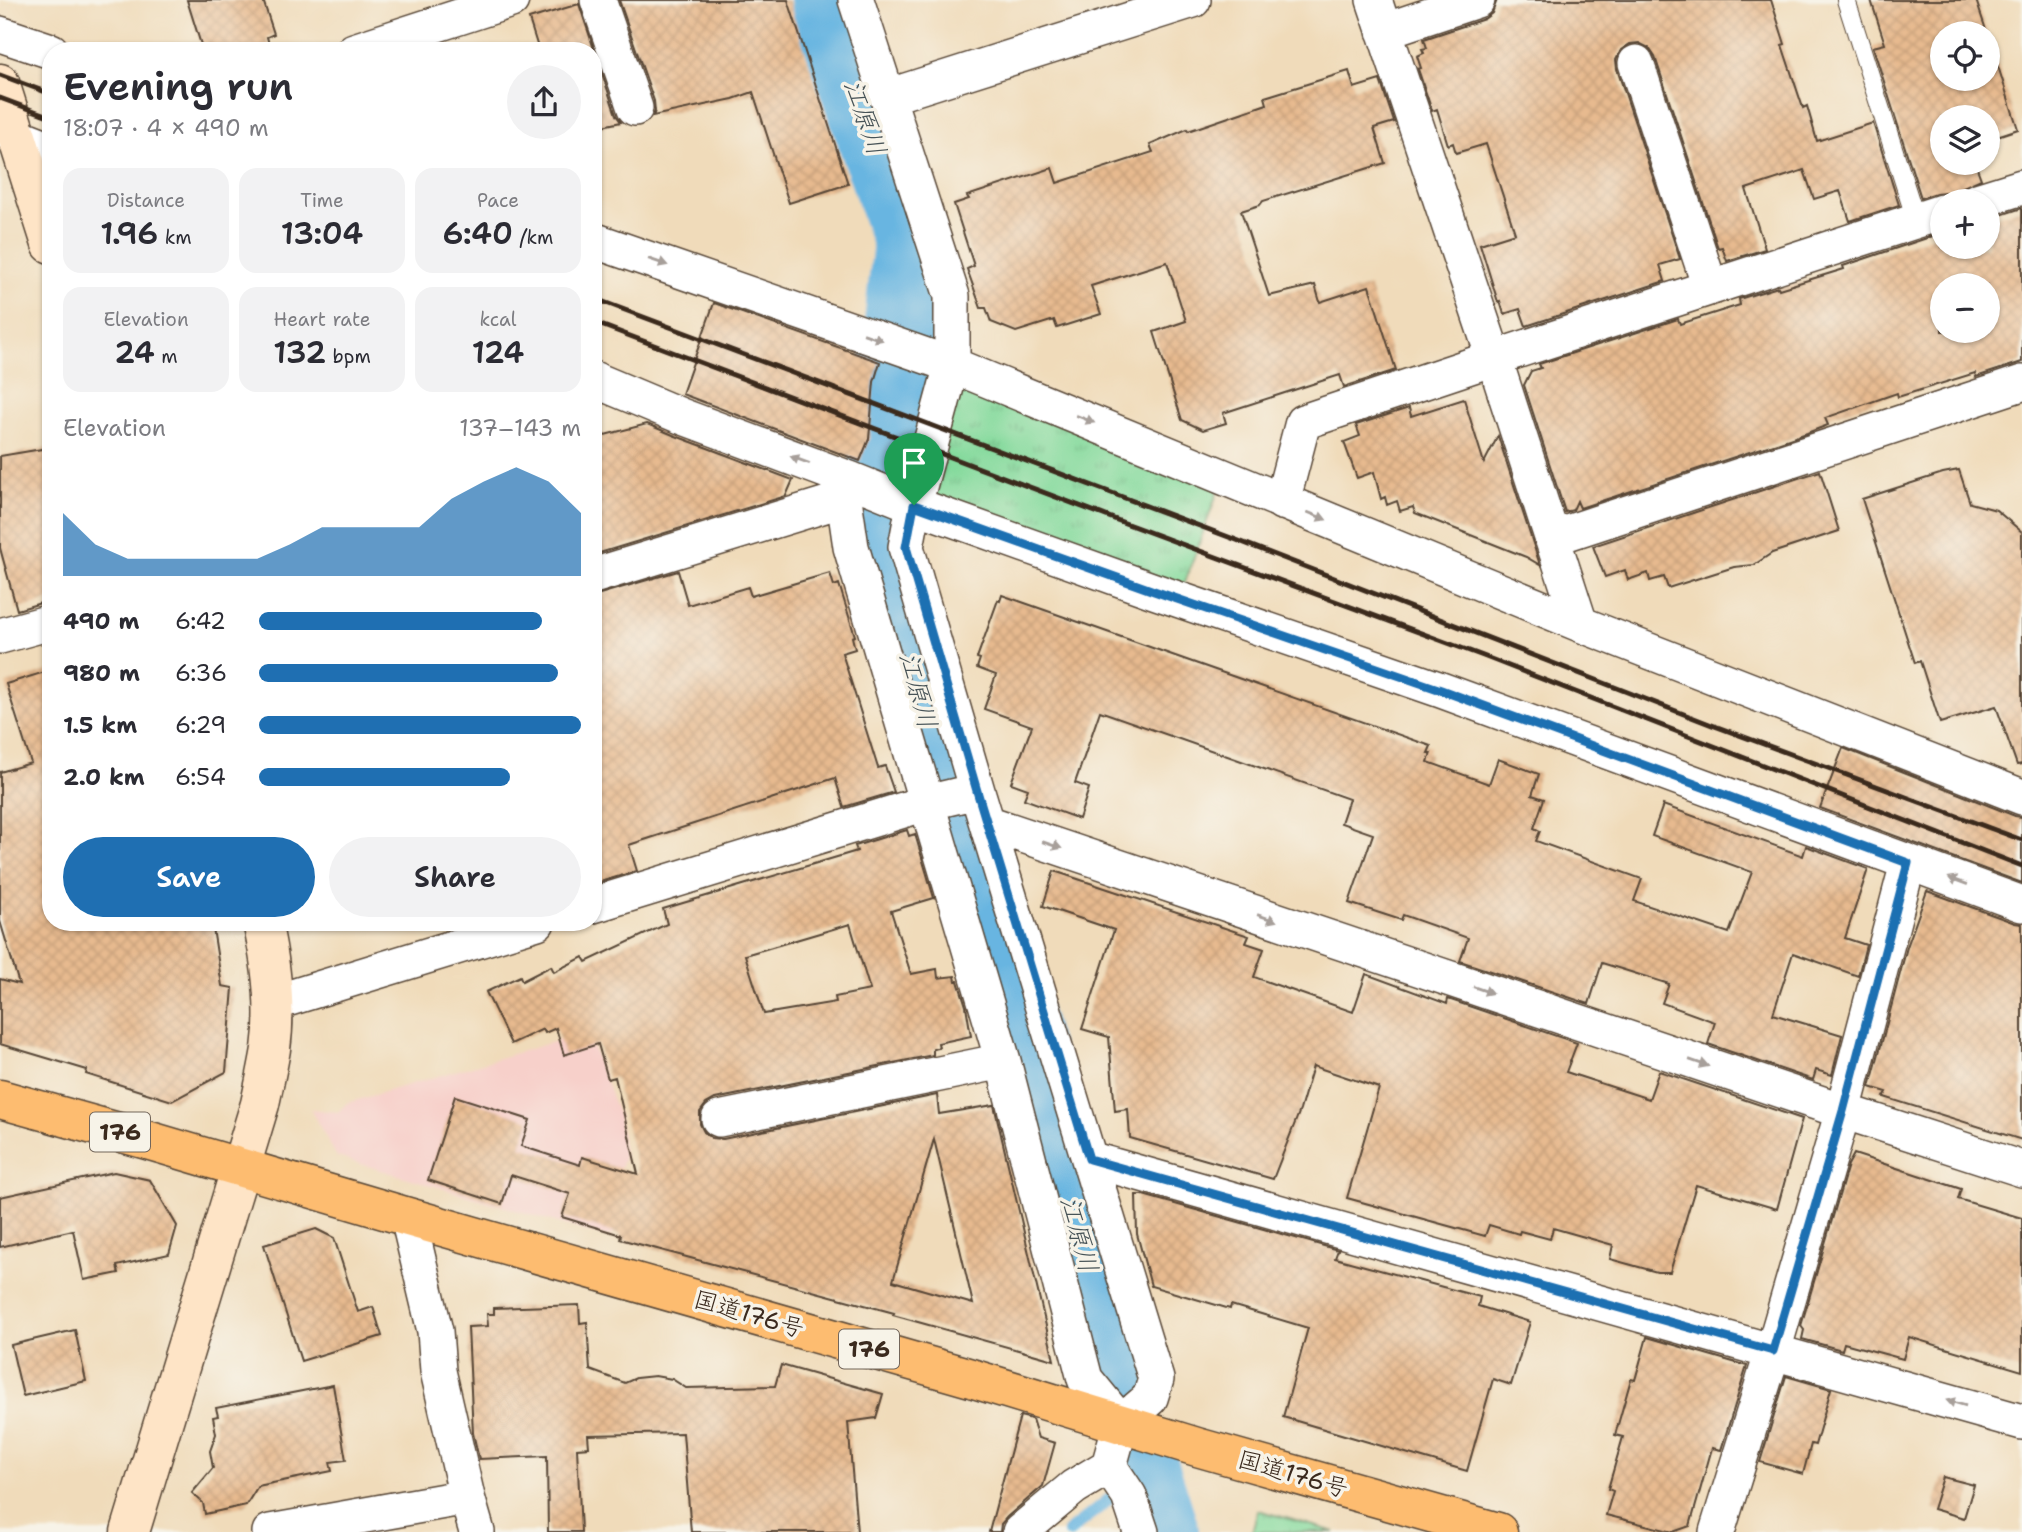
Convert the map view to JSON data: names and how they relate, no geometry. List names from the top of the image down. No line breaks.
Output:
{"streets":{"highway":["176","国道176号"]},"water":["江原川"],"page":{"map_buttons":["+","−"],"heading":["Evening run","18:07 · 4 × 490 m"],"stats":[["Distance","1.96 km"],["Time","13:04"],["Pace","6:40 /km"],["Elevation","24 m"],["Heart rate","132 bpm"],["kcal","124"]],"chart":["Elevation","137–143 m"],"list":[{"name":"490 m","note":"6:42"},{"name":"980 m","note":"6:36"},{"name":"1.5 km","note":"6:29"},{"name":"2.0 km","note":"6:54"}],"buttons":["Save","Share"]}}
